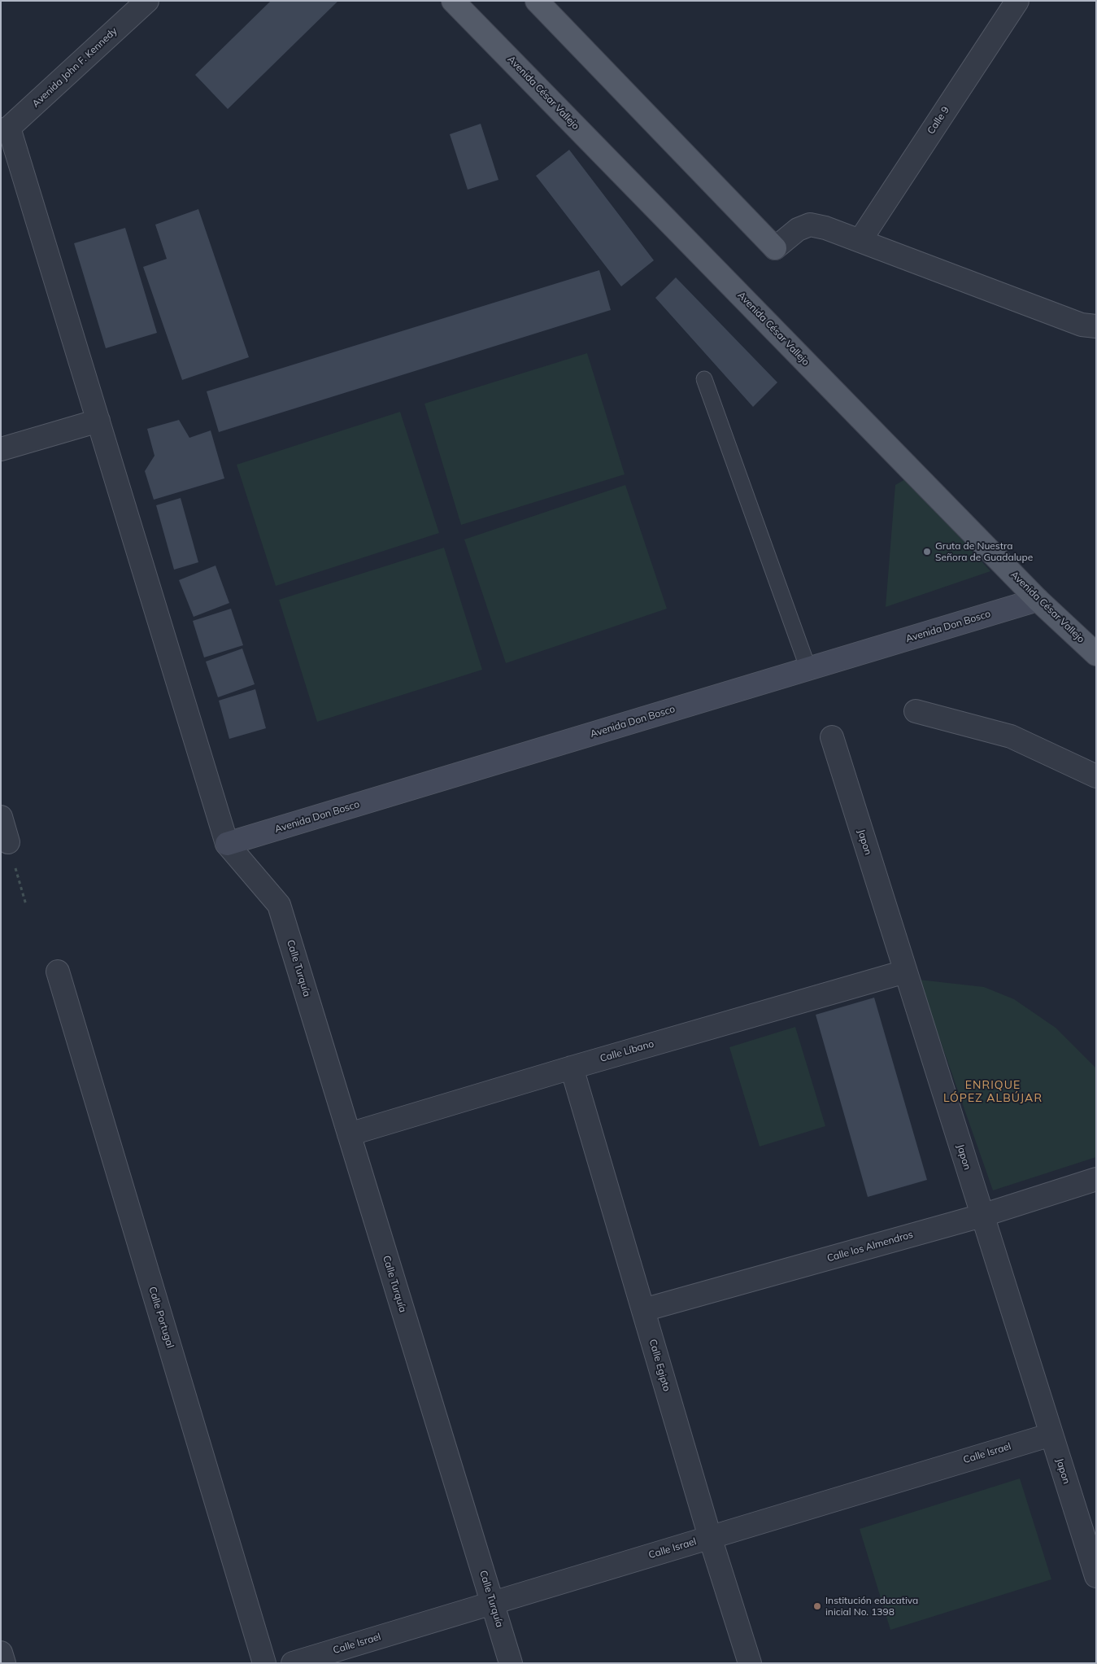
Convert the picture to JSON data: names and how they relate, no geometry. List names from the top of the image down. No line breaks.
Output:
{"streets":{"main road":["Avenida César Vallejo","Avenida Don Bosco"],"street":["Avenida John F. Kennedy","Calle 9","Japon","Calle Turquía","Calle Líbano","Calle los Almendros","Calle Portugal","Calle Egipto","Calle Israel"]},"crossings":[["Avenida César Vallejo","Avenida Don Bosco"],["Avenida Don Bosco","Calle Turquía"],["Japon","Calle Líbano"],["Japon","Calle los Almendros"],["Japon","Calle Israel"],["Calle Turquía","Calle Líbano"],["Calle Turquía","Calle Israel"],["Calle Líbano","Calle Egipto"],["Calle los Almendros","Calle Egipto"],["Calle Egipto","Calle Israel"]],"districts":["ENRIQUE LÓPEZ ALBÚJAR"],"places":["Gruta de Nuestra Señora de Guadalupe","Institución educativa inicial No. 1398"]}
